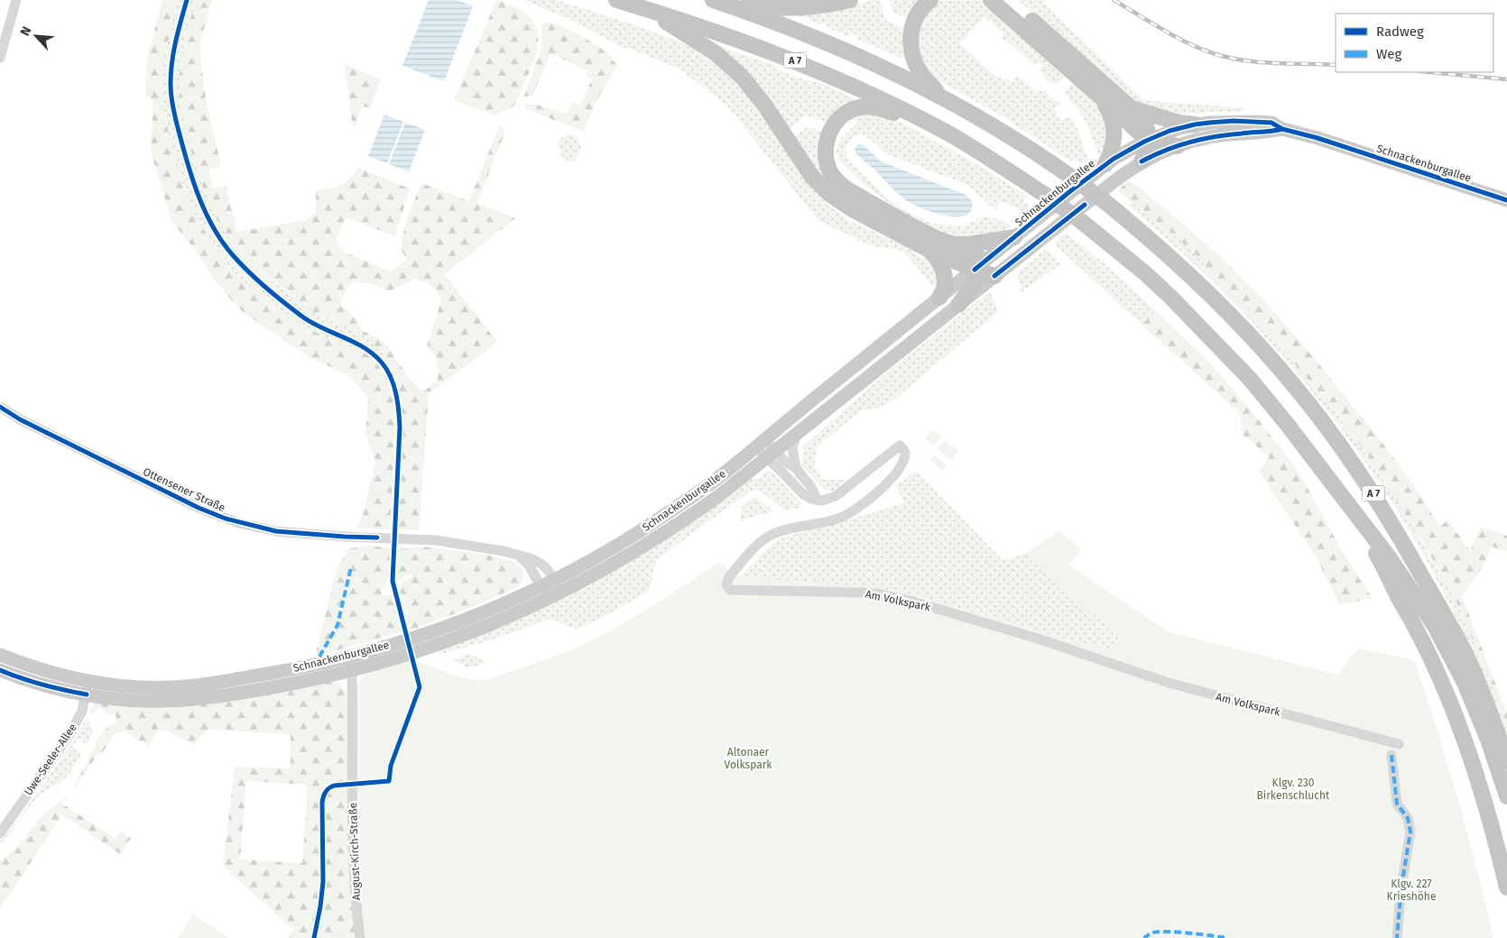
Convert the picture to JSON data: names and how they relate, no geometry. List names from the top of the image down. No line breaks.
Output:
{"streets":{"highway":["A 7"],"main road":["Schnackenburgallee"],"street":["Ottensener Straße","Am Volkspark","Uwe-Seeler-Allee","August-Kirch-Straße"]},"crossings":[["Schnackenburgallee","Ottensener Straße"],["Schnackenburgallee","Uwe-Seeler-Allee"],["Schnackenburgallee","August-Kirch-Straße"]],"parks":["Altonaer Volkspark","Klgv. 230 Birkenschlucht","Klgv. 227 Krieshöhe"],"legend":["Radweg","Weg"],"north":"top left"}
